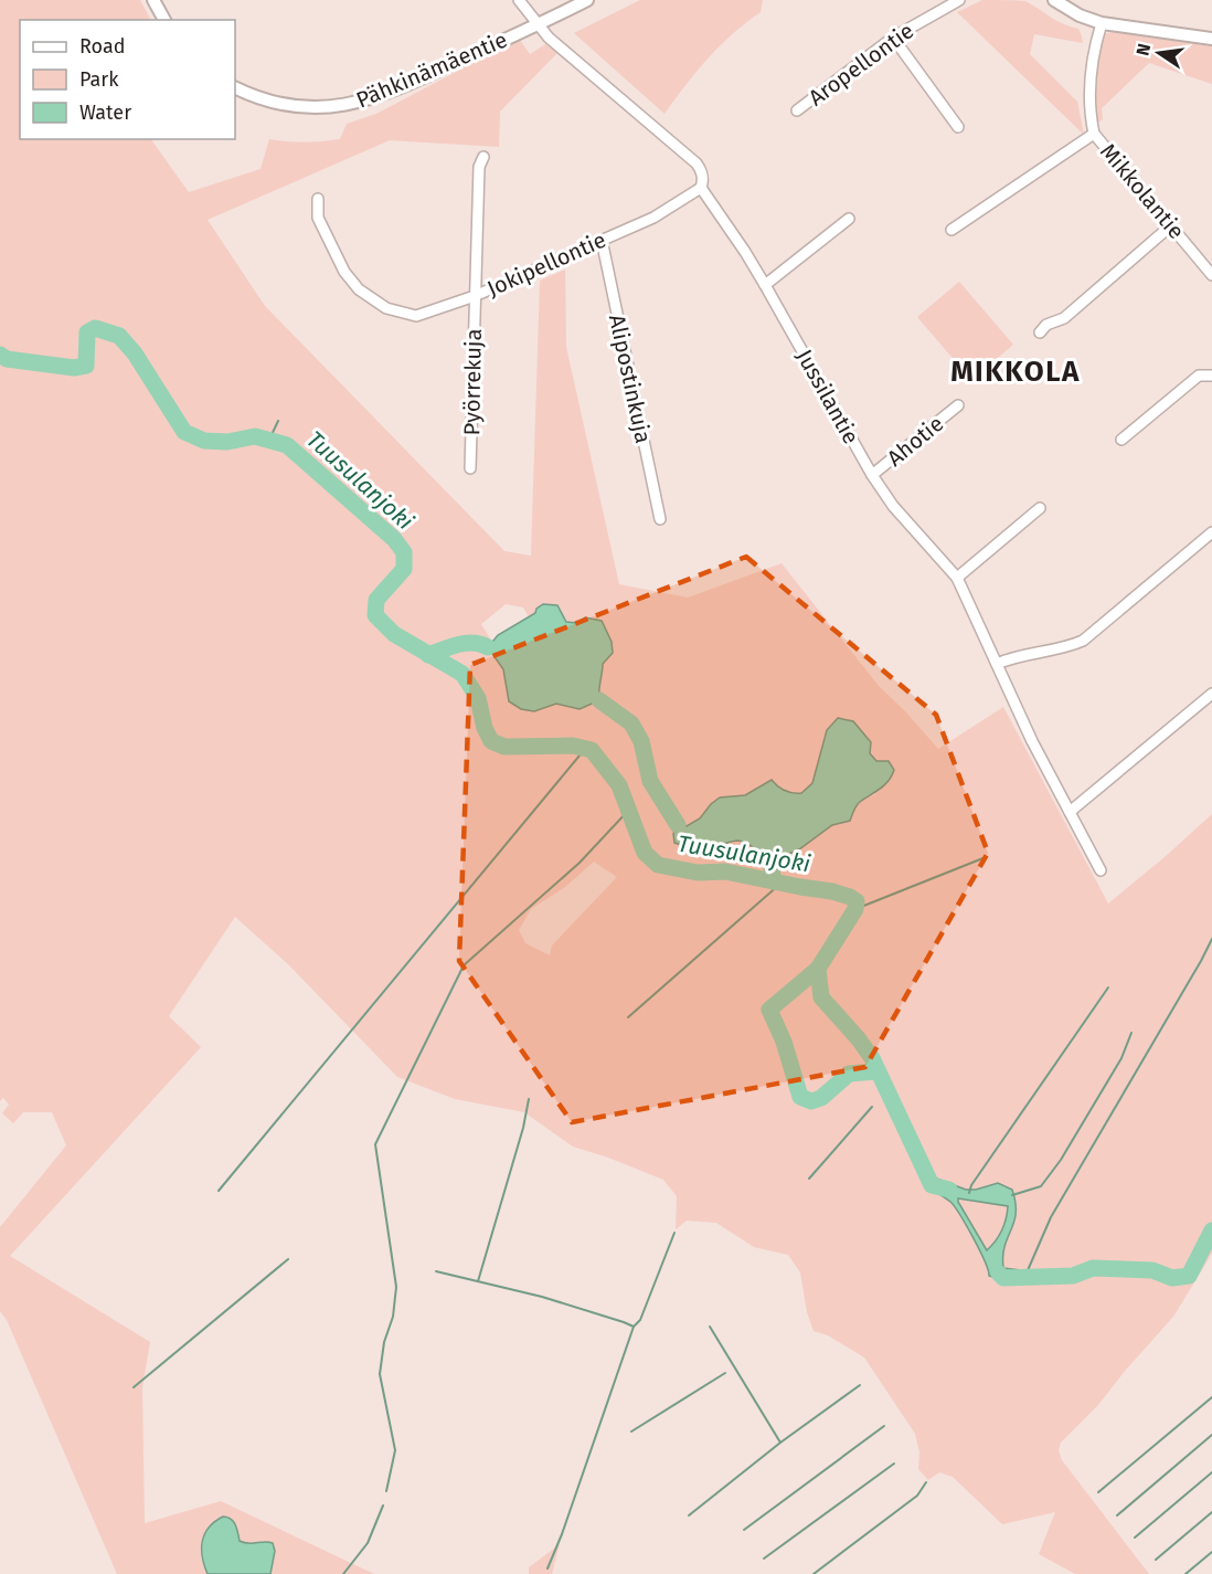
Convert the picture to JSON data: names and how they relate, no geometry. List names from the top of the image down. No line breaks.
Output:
{"streets":{"street":["Aropellontie","Pähkinämäentie","Mikkolantie","Jokipellontie","Alipostinkuja","Pyörrekuja","Jussilantie","Ahotie"]},"crossings":[["Pähkinämäentie","Jussilantie"],["Jokipellontie","Alipostinkuja"],["Jokipellontie","Pyörrekuja"],["Jokipellontie","Jussilantie"],["Jussilantie","Ahotie"]],"districts":["MIKKOLA"],"water":["Tuusulanjoki"],"legend":["Road","Park","Water"],"north":"left"}
